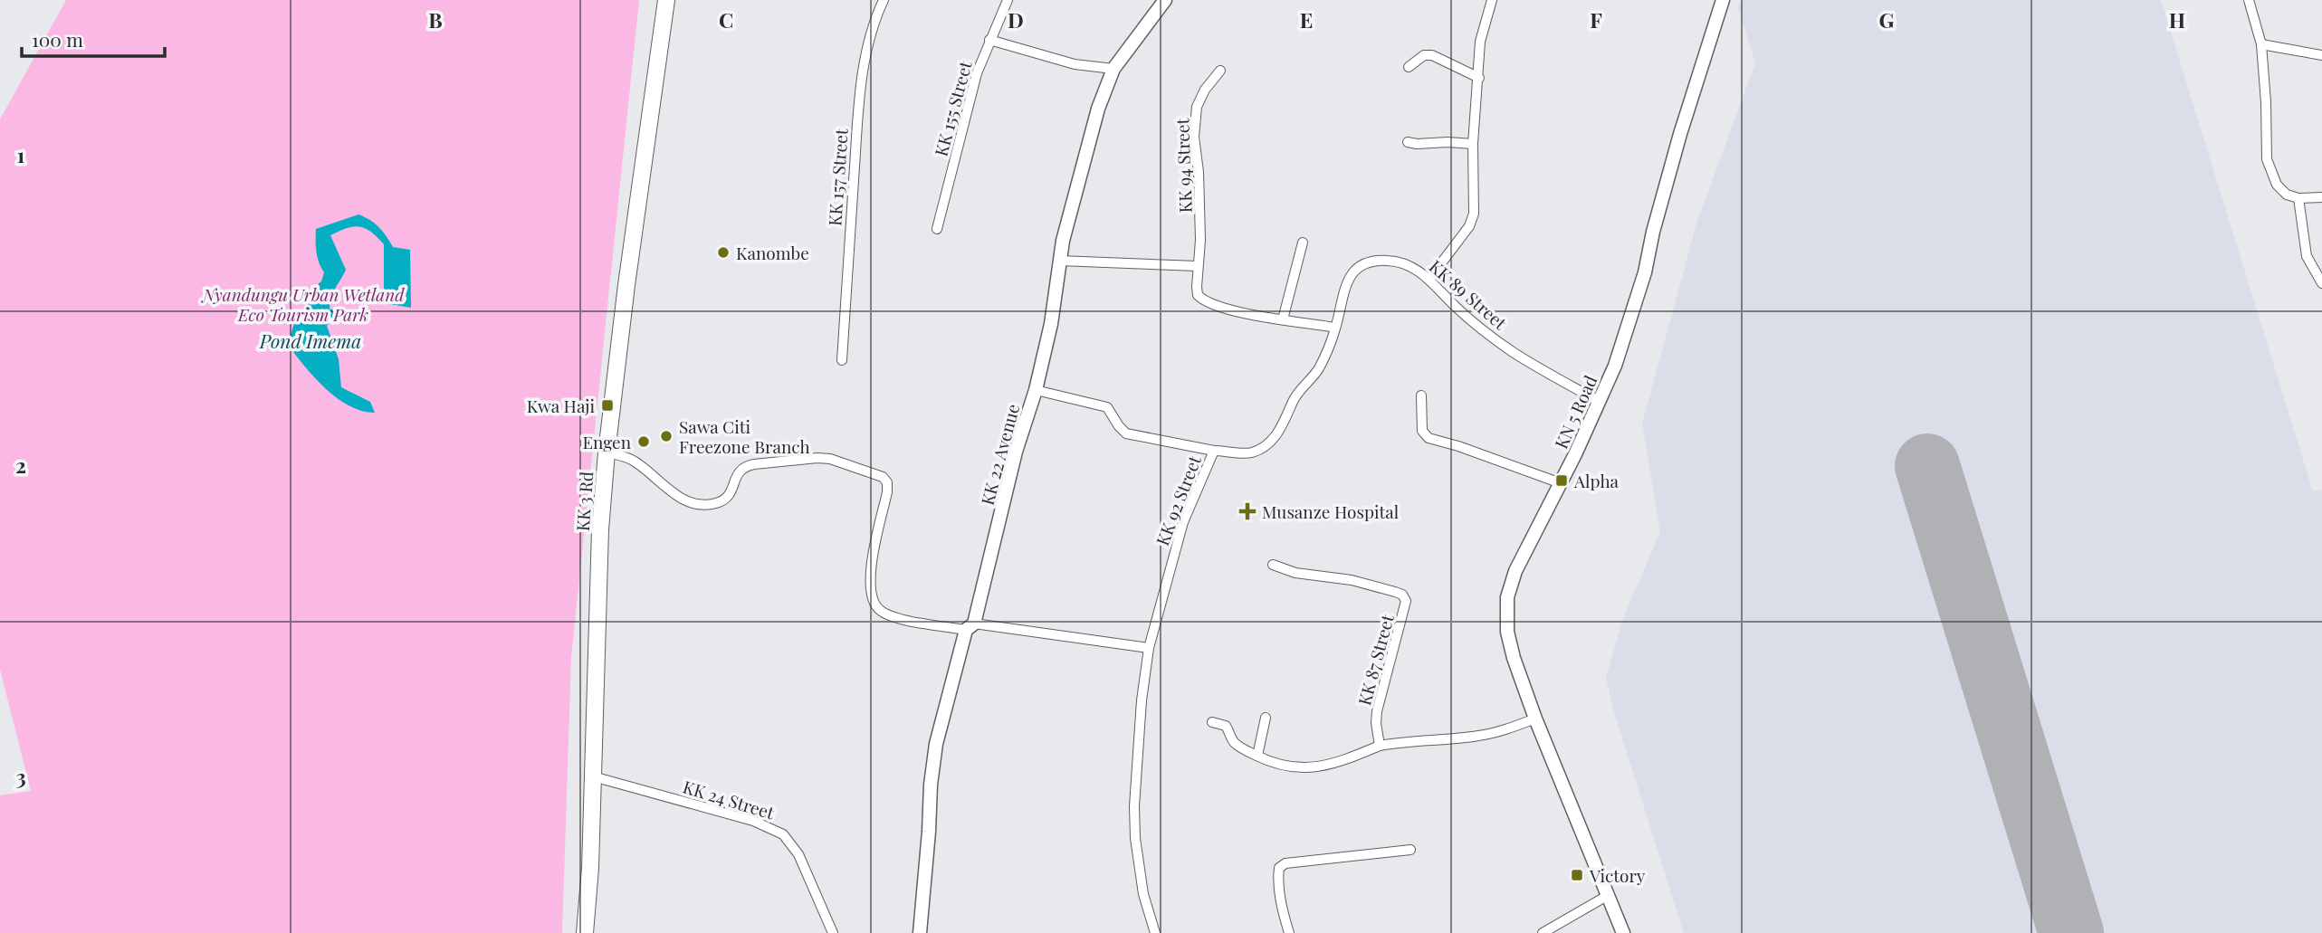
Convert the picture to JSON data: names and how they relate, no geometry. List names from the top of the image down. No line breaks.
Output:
{"streets":{"highway":["KK 3 Rd"],"main road":["KN 5 Road","KK 22 Avenue"],"street":["KK 155 Street","KK 94 Street","KK 157 Street","KK 89 Street","KK 92 Street","KK 87 Street","KK 24 Street"]},"crossings":[["KK 94 Street","KK 89 Street"],["KK 89 Street","KN 5 Road"],["KK 89 Street","KK 92 Street"],["KK 3 Rd","KK 24 Street"]],"water":["Pond Imema"],"parks":["Nyandungu Urban Wetland Eco Tourism Park"],"places":{"other":["Kanombe","Sawa Citi Freezone Branch","Engen"],"transit":["Kwa Haji","Alpha","Victory"],"health":["Musanze Hospital"]},"scale_bar":"100 m","grid":{"columns":["B","C","D","E","F","G","H"],"rows":["1","2","3"]}}
